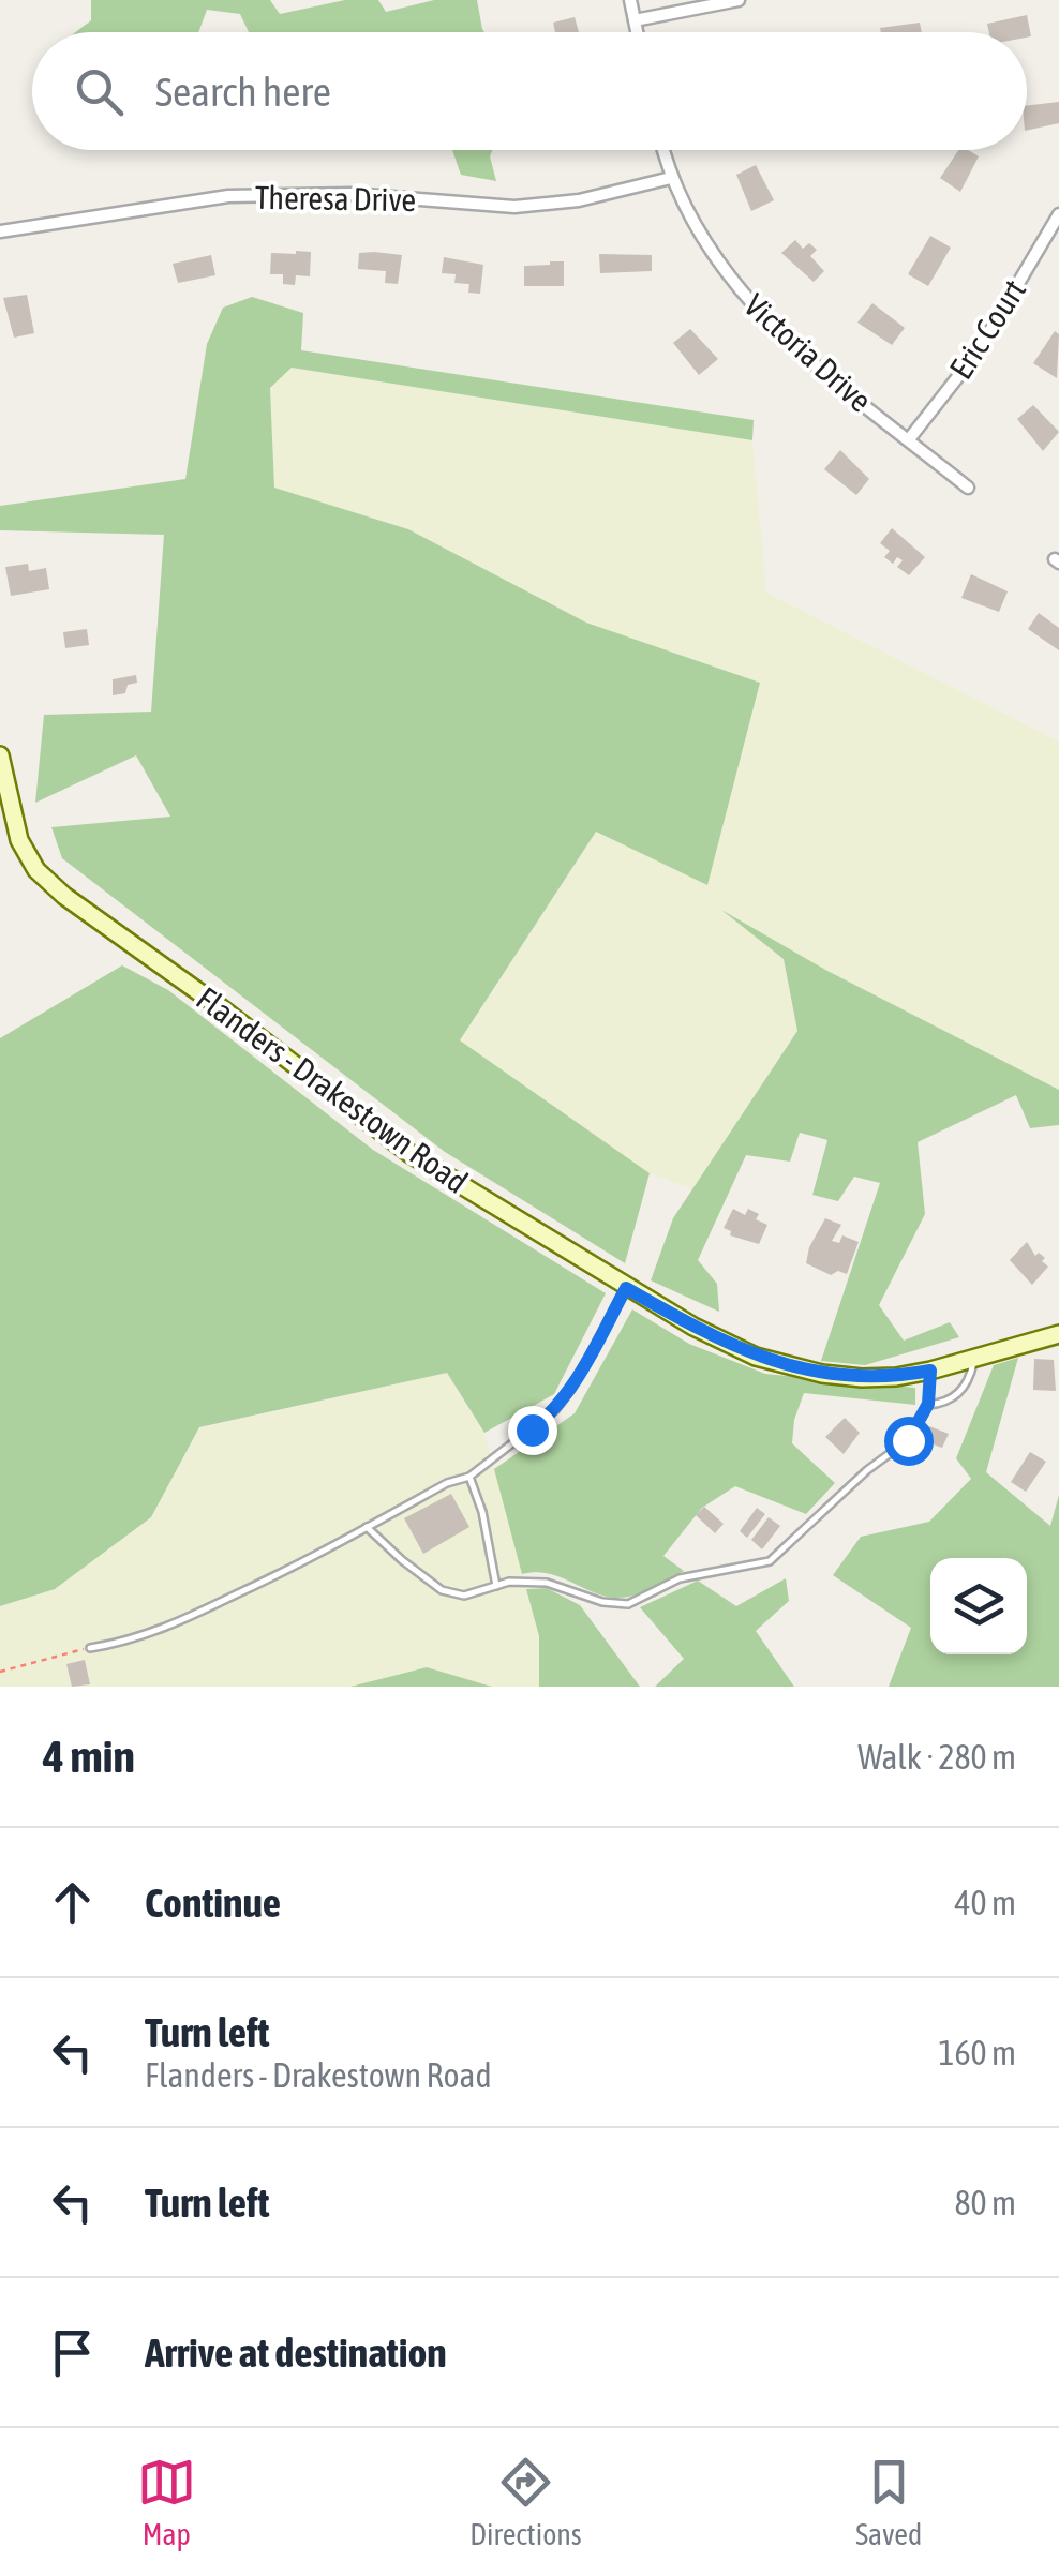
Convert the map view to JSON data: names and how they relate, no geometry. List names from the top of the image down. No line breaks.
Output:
{"streets":{"street":["Theresa Drive","Eric Court","Victoria Drive","Flanders - Drakestown Road"]},"crossings":[["Theresa Drive","Victoria Drive"],["Eric Court","Victoria Drive"]],"page":{"search":"Search here","heading":["4 min","Walk · 280 m"],"list":[["Continue","40 m"],["Turn left","Flanders - Drakestown Road","160 m"],["Turn left","80 m"],"Arrive at destination"],"nav":["Map","Directions","Saved"]}}
